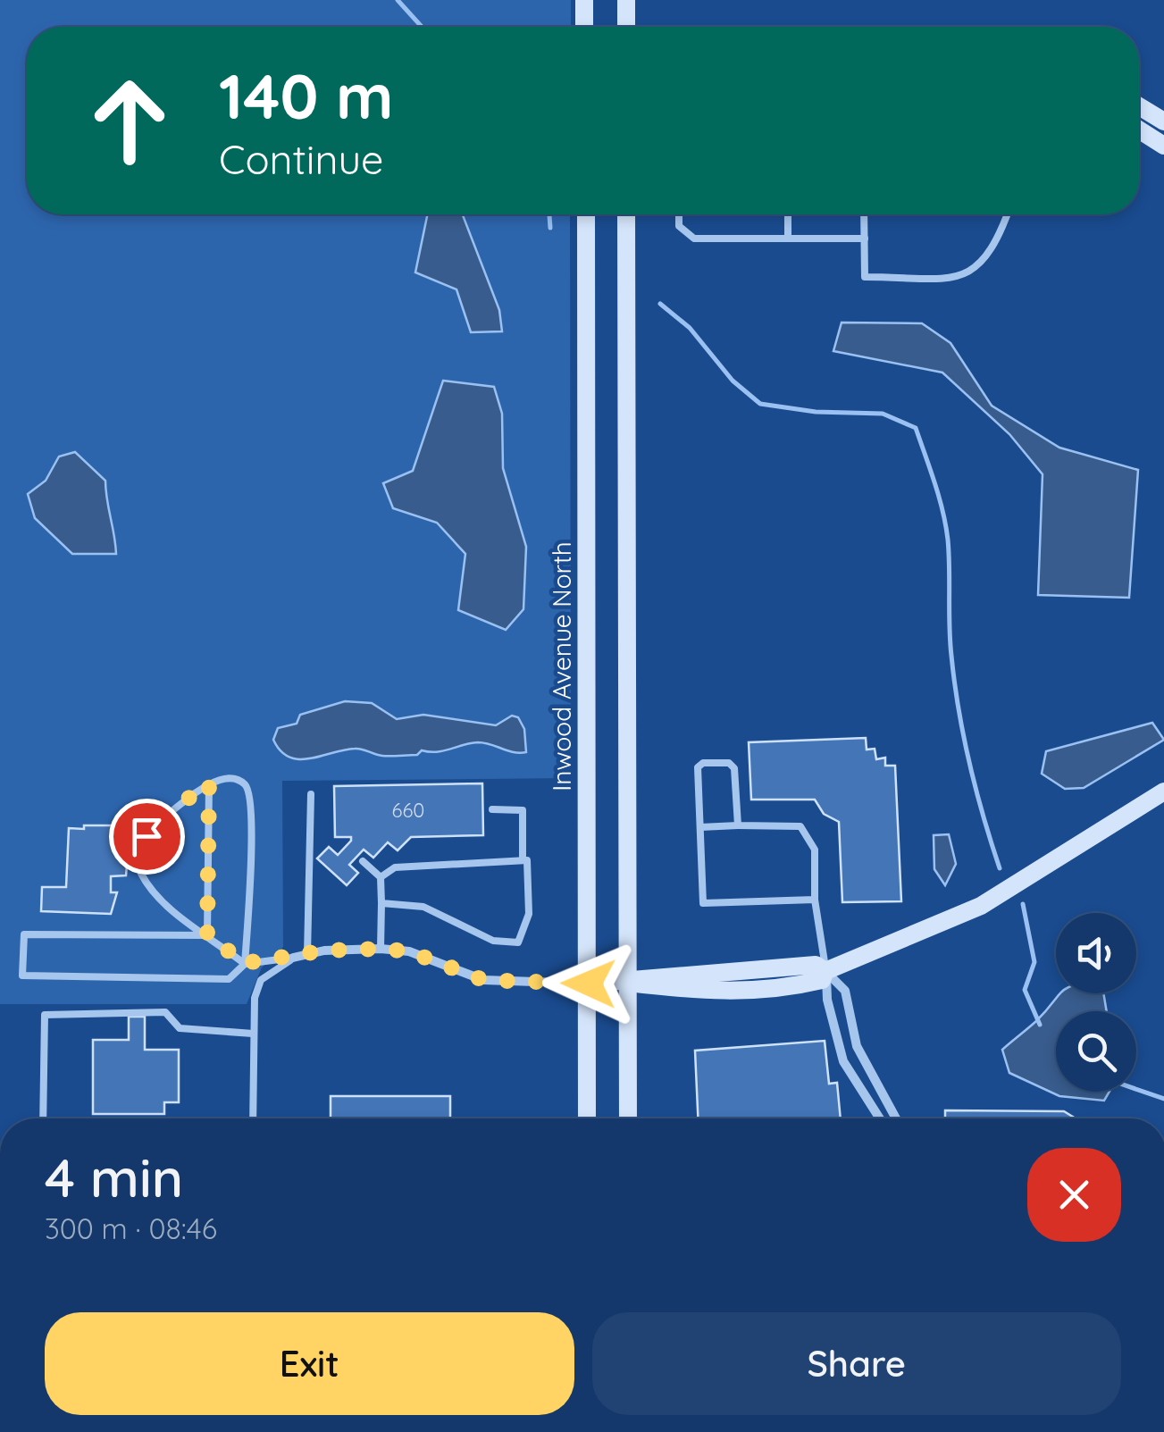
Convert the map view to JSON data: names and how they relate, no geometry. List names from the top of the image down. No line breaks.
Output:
{"streets":{"main road":["Inwood Avenue North"]},"house_numbers":["660"],"page":{"turn":["140 m","Continue"],"heading":["4 min","300 m · 08:46"],"buttons":["Exit","Share"]}}
